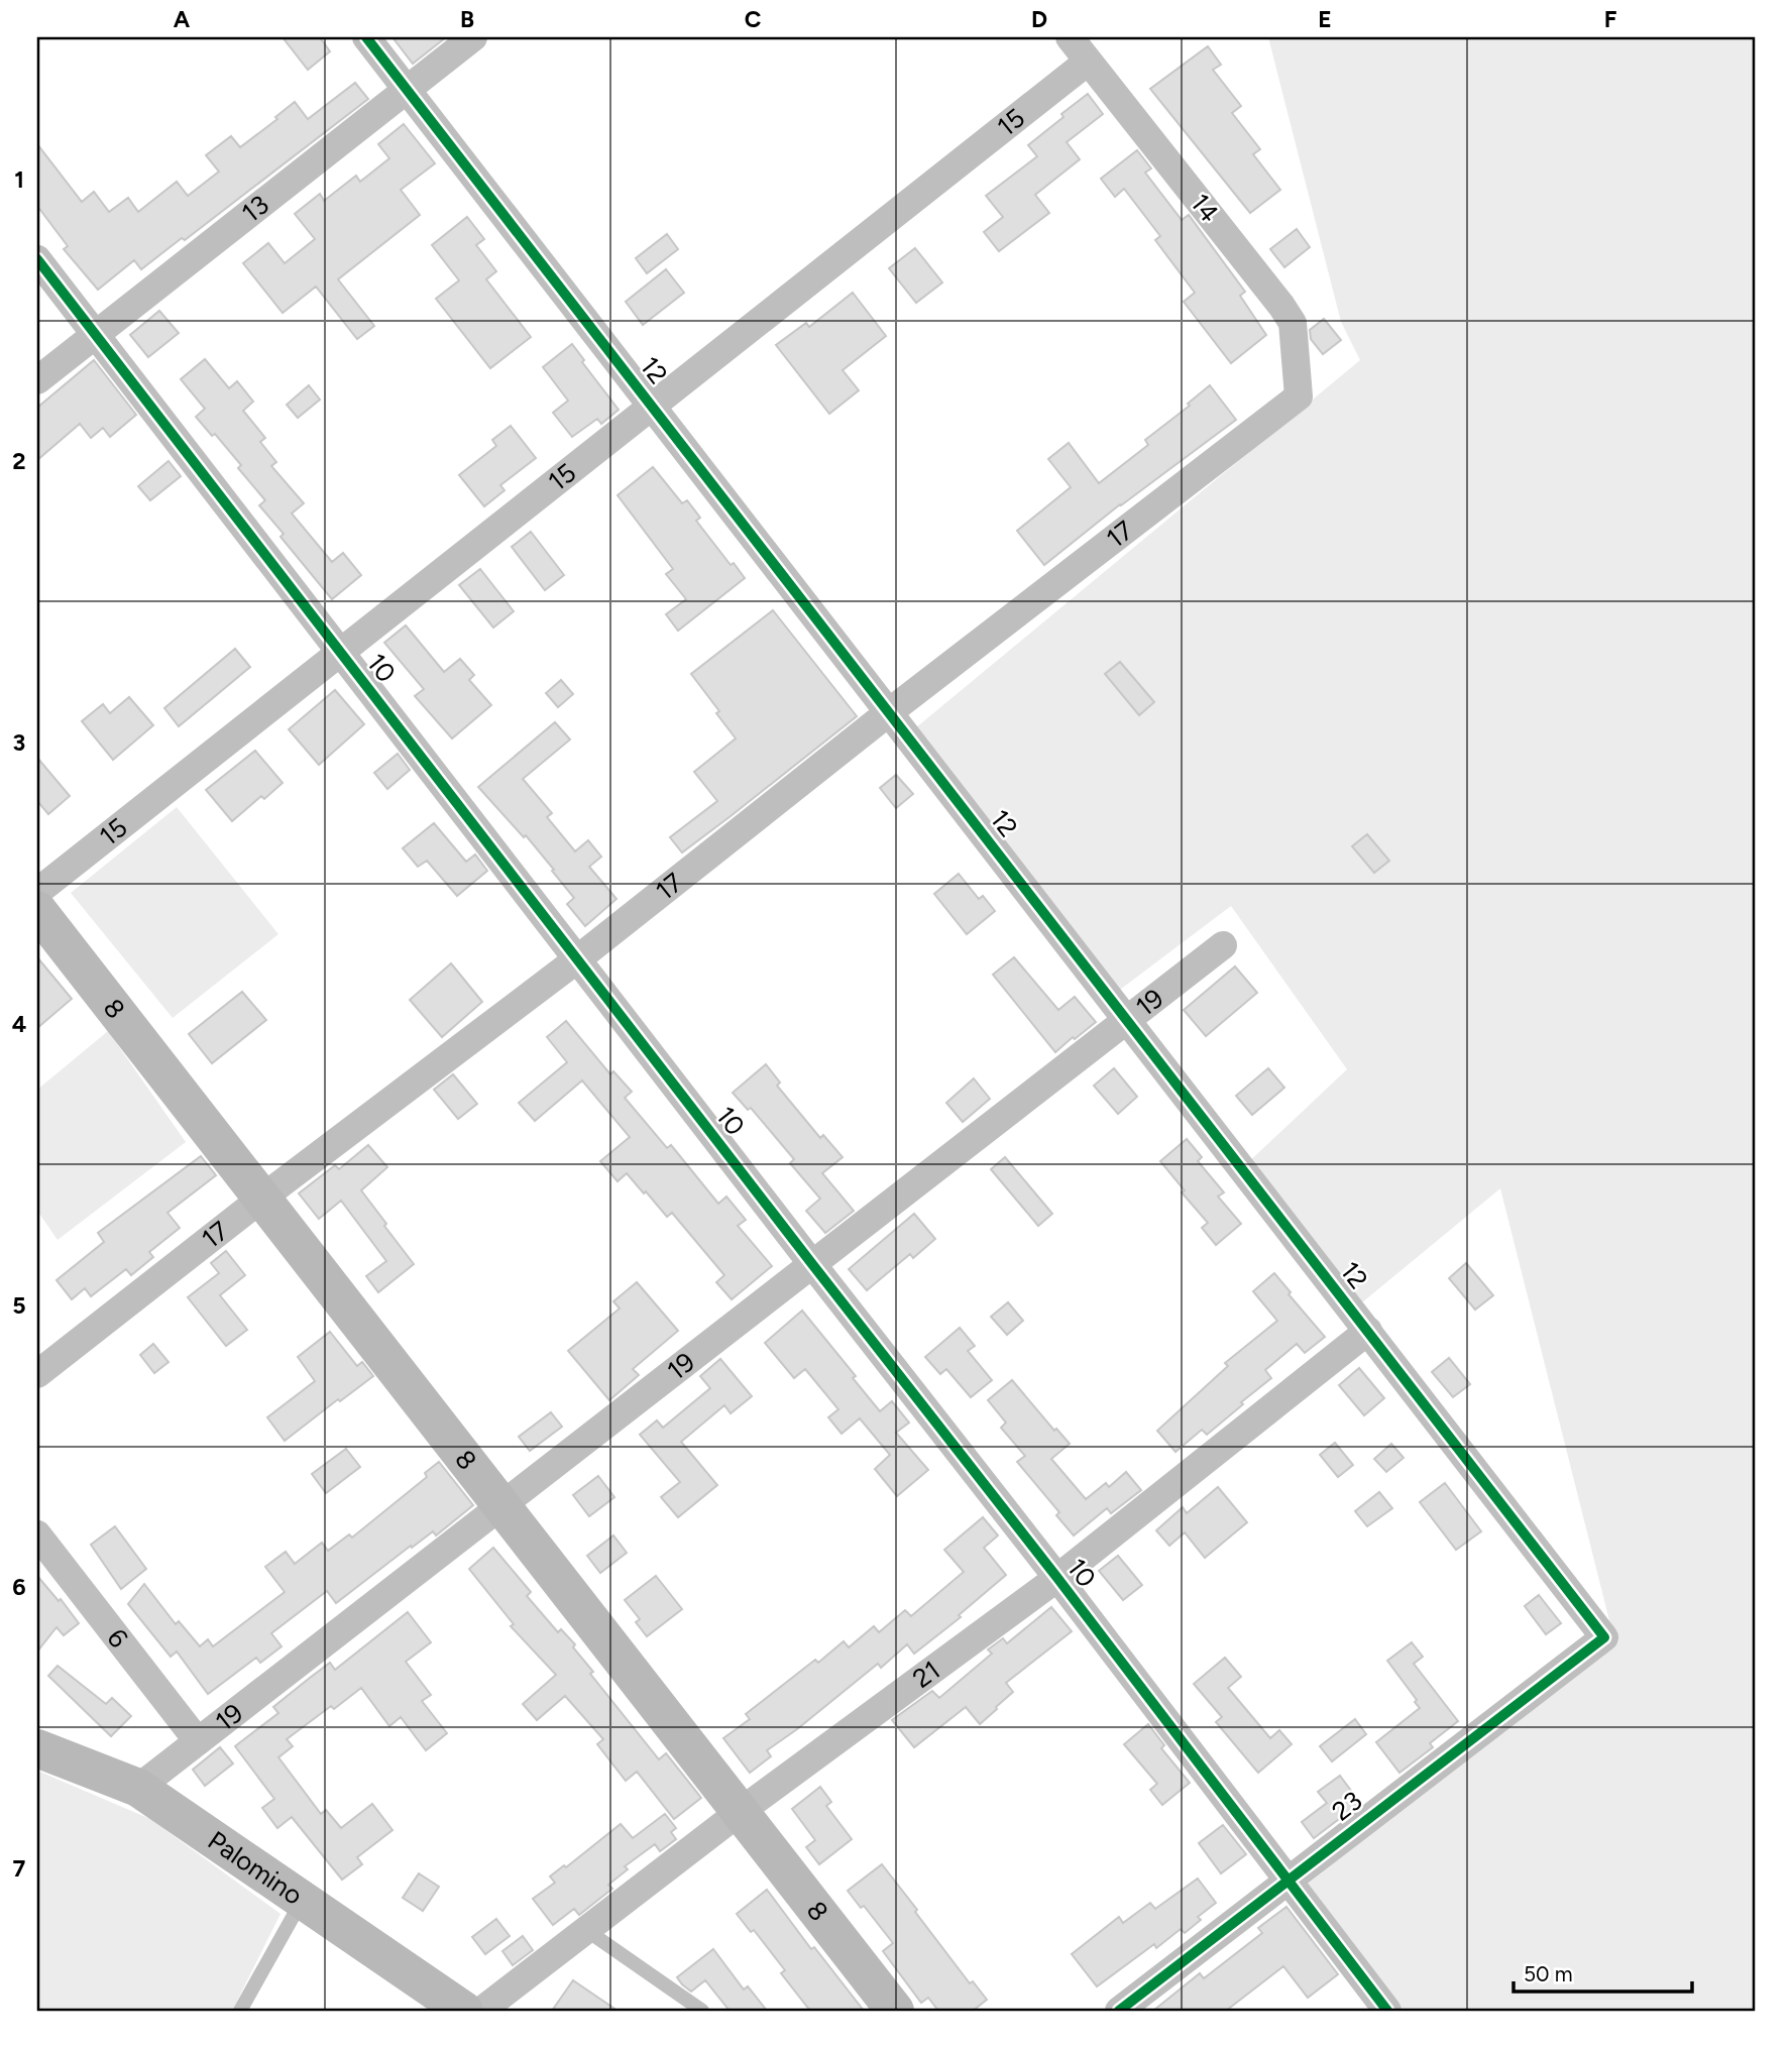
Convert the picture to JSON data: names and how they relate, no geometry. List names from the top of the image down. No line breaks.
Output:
{"streets":{"street":["15","14","13","12","17","10","19","8","6","21","23","Palomino"]},"crossings":[["15","14"],["15","12"],["15","10"],["14","17"],["13","12"],["13","10"],["12","17"],["12","19"],["12","21"],["12","23"],["17","10"],["17","8"],["10","19"],["10","21"],["10","23"],["19","8"],["19","6"],["19","Palomino"],["8","21"]],"scale_bar":"50 m","grid":{"columns":["A","B","C","D","E","F"],"rows":["1","2","3","4","5","6","7"]}}
